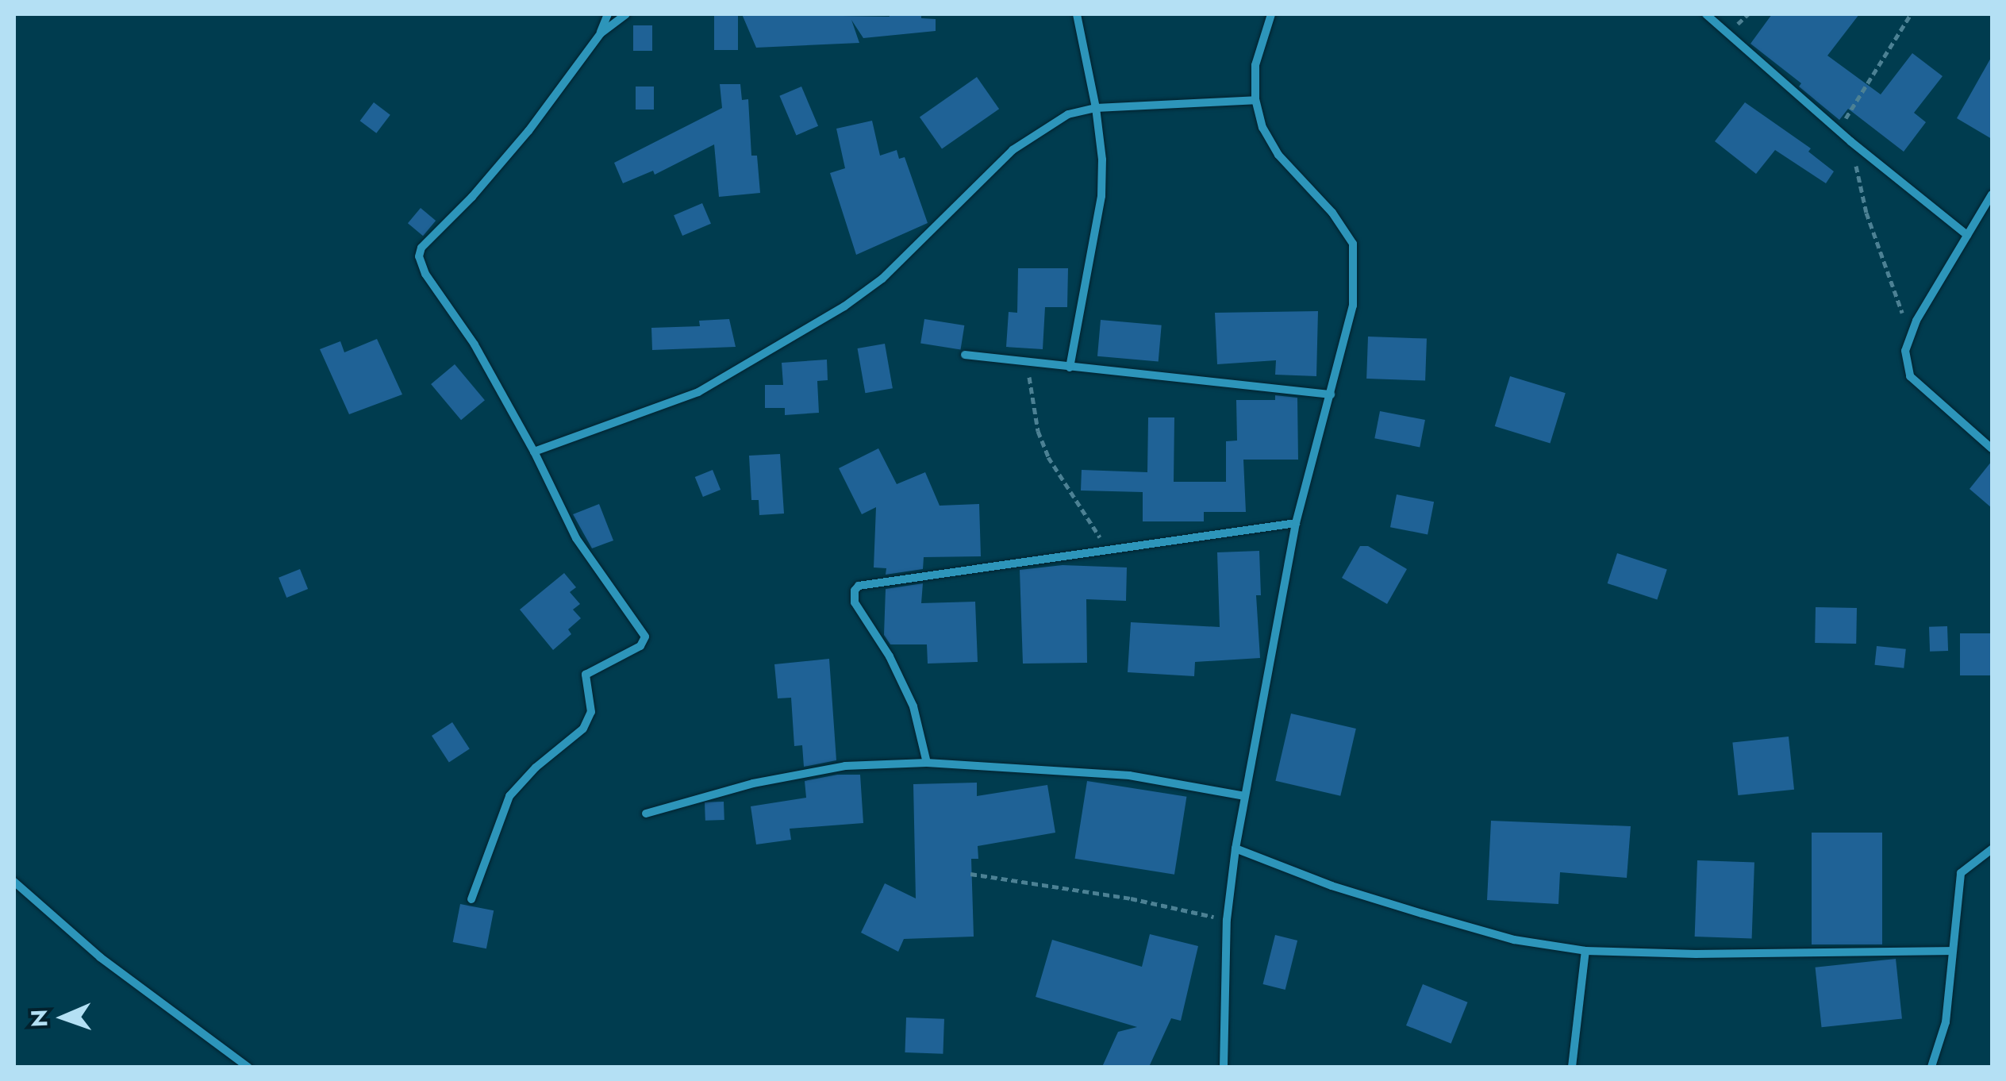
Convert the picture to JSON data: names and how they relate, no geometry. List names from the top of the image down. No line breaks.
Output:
{"north":"left"}
